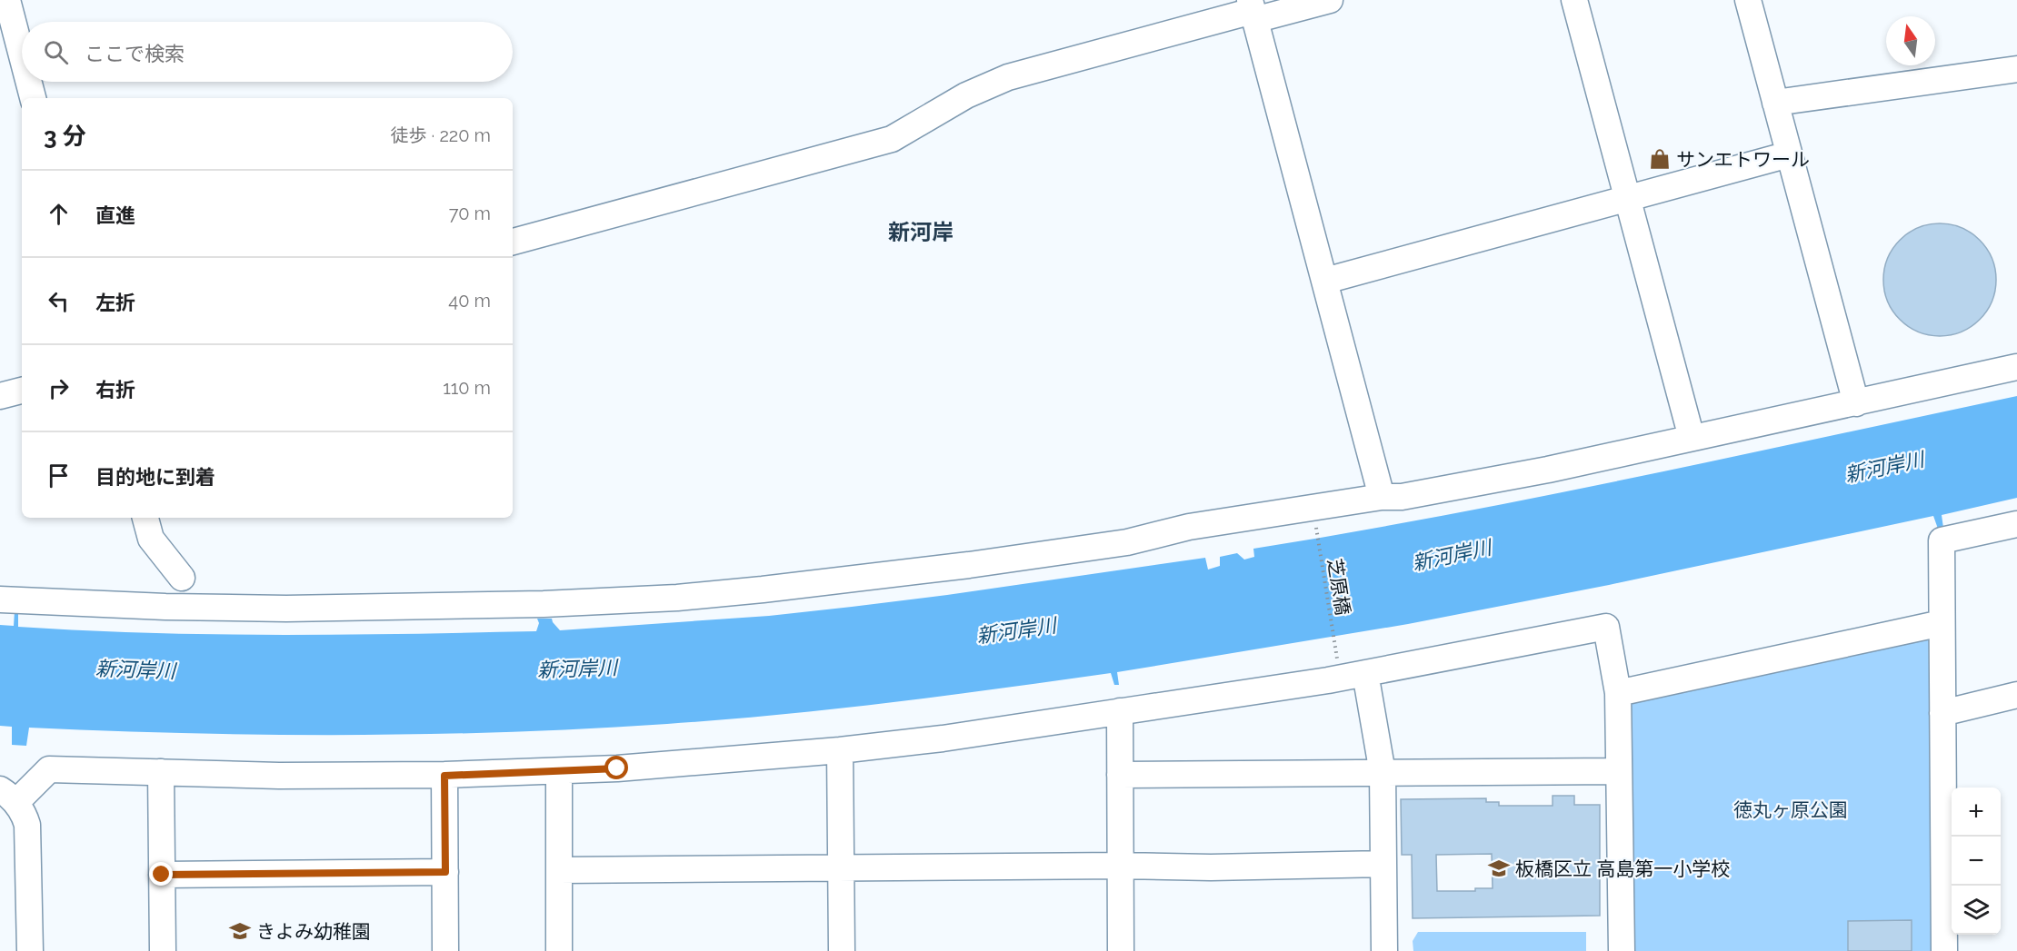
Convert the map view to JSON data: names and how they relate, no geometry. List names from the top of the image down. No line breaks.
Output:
{"streets":{"path":["芝原橋"]},"districts":["新河岸"],"water":["新河岸川"],"parks":["徳丸ヶ原公園"],"places":{"shop":["サンエトワール"],"school or university":["板橋区立 高島第一小学校","きよみ幼稚園"]},"north":"top","page":{"search":"ここで検索","heading":["3 分","徒歩 · 220 m"],"list":[["直進","70 m"],["左折","40 m"],["右折","110 m"],"目的地に到着"],"map_buttons":["+","−"]}}
